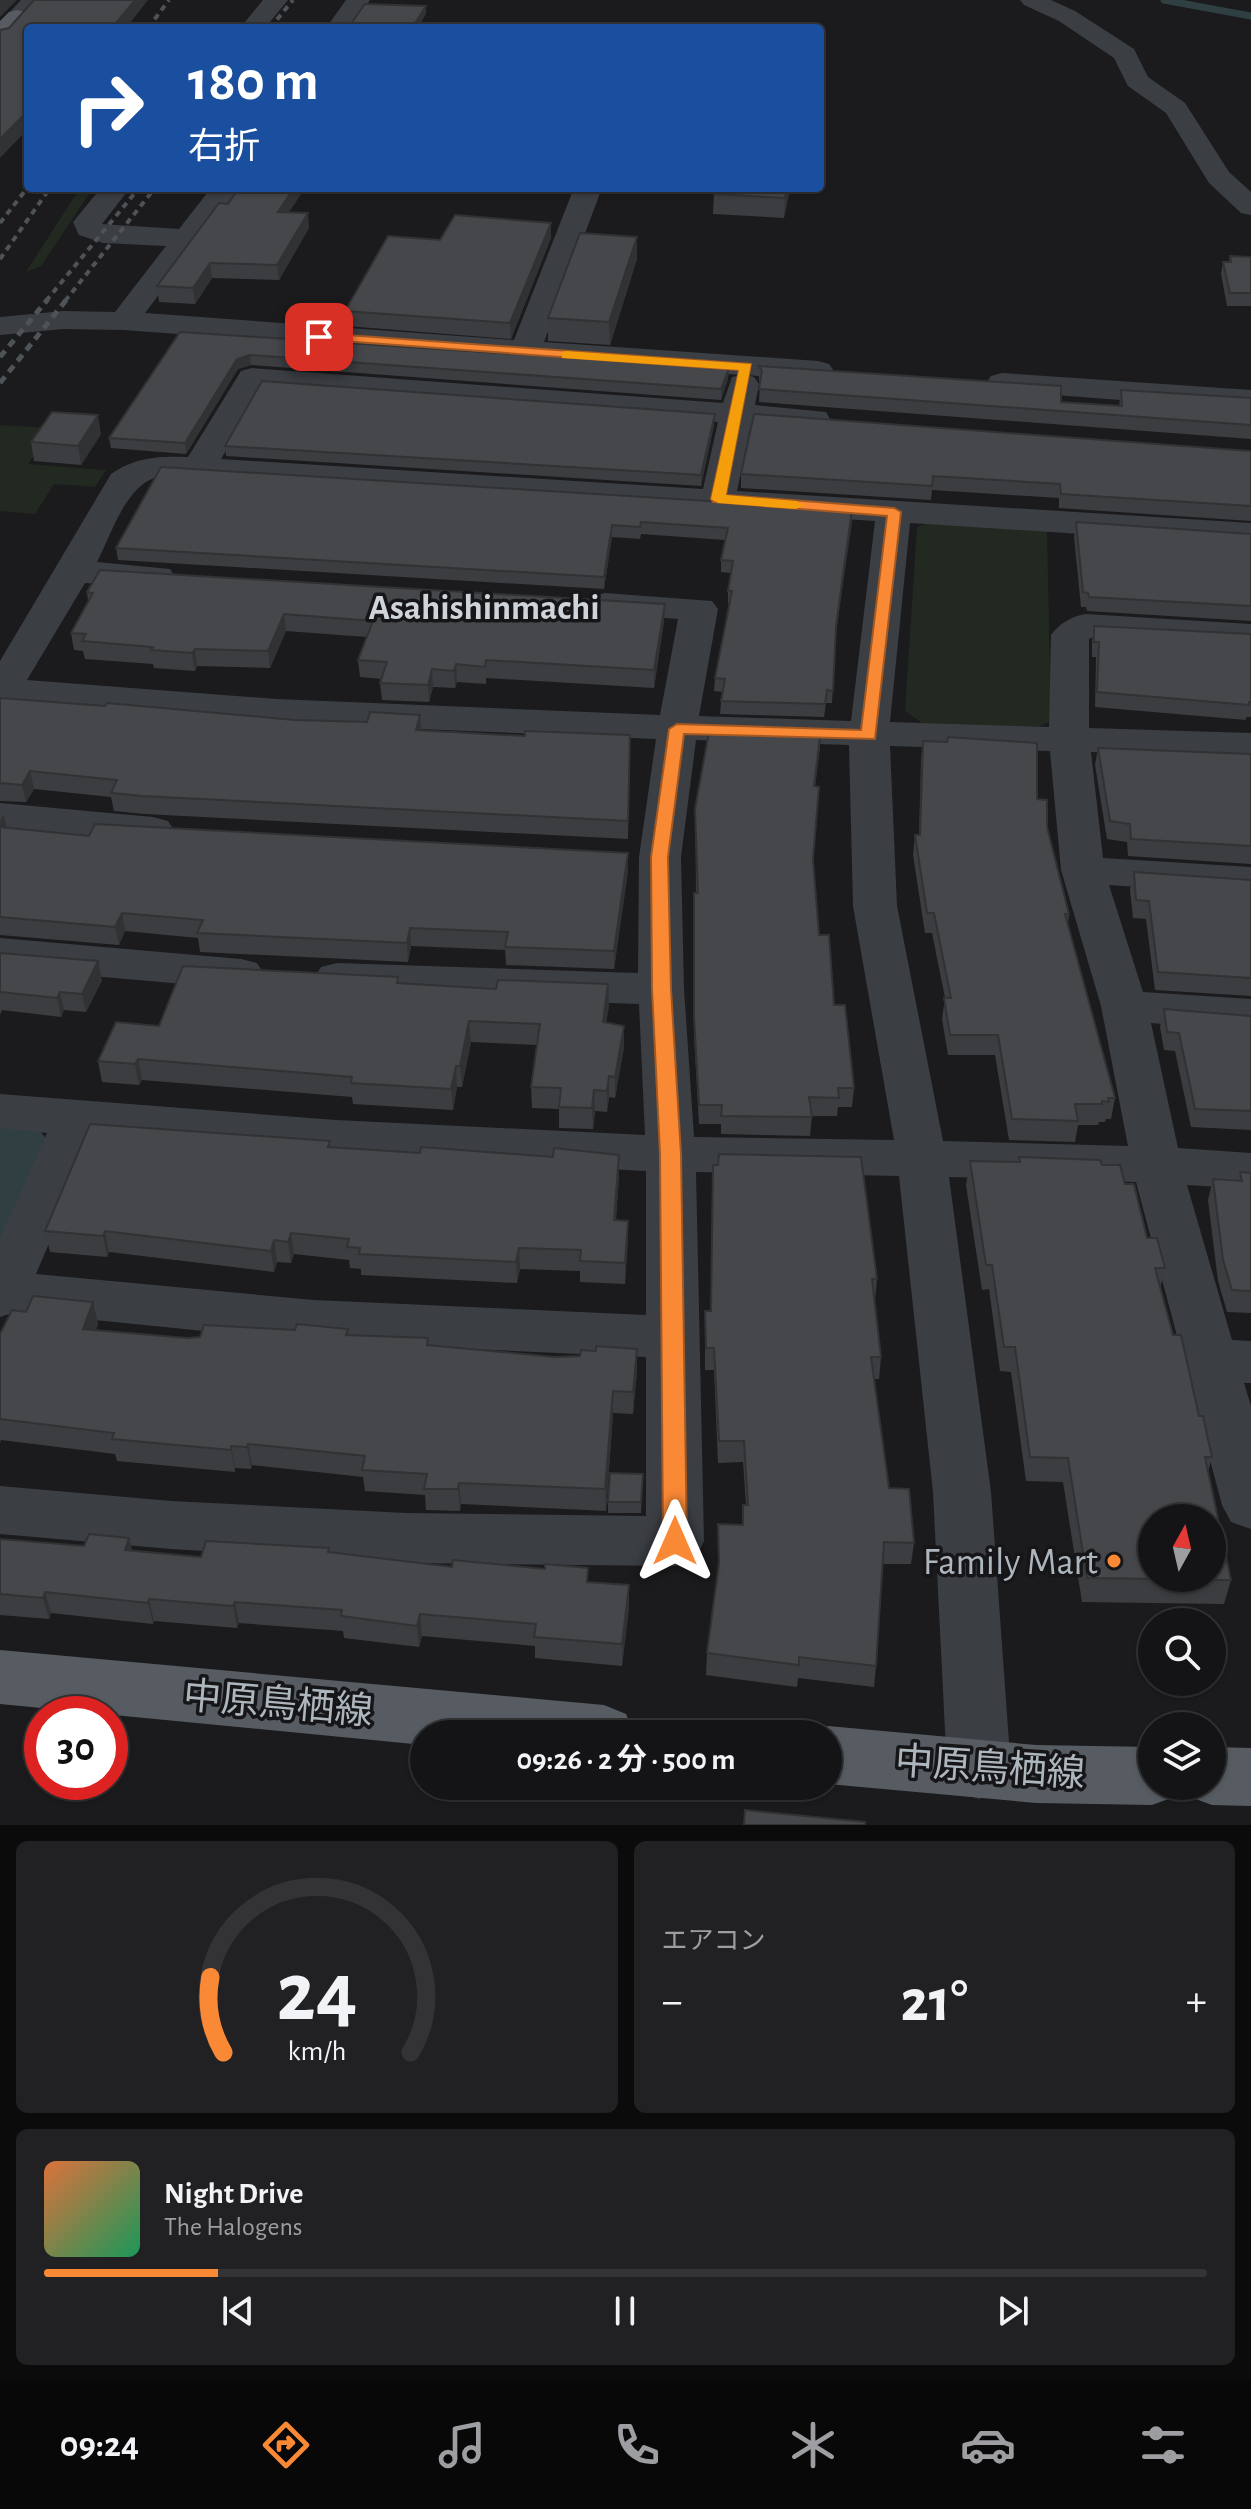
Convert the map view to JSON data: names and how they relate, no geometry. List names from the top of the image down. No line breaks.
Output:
{"streets":{"main road":["中原鳥栖線"]},"districts":["Asahishinmachi"],"places":["Family Mart"],"north":"top","page":{"turn":["180 m","右折"],"limit":"30","trip":"09:26 · 2 分 · 500 m","tile":"エアコン","heat":["−","21°","+"],"song":["Night Drive","The Halogens"],"tabs":"09:24","gauge":["24","km/h"]}}
